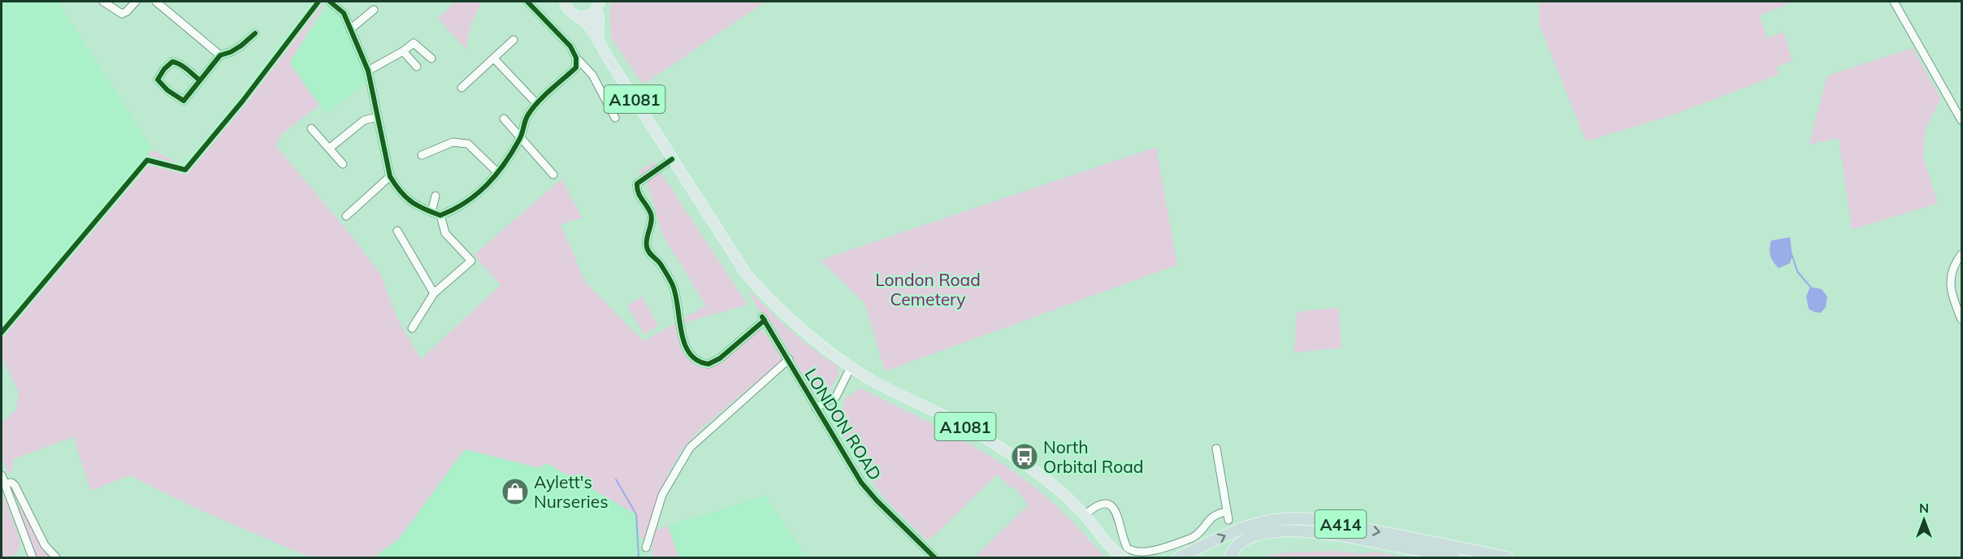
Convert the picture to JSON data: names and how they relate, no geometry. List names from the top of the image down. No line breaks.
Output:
{"streets":{"highway":["A414"],"main road":["A1081","LONDON ROAD"]},"parks":["London Road Cemetery"],"places":{"bus stop":["North Orbital Road"],"shop":["Aylett's Nurseries"]},"north":"top"}
